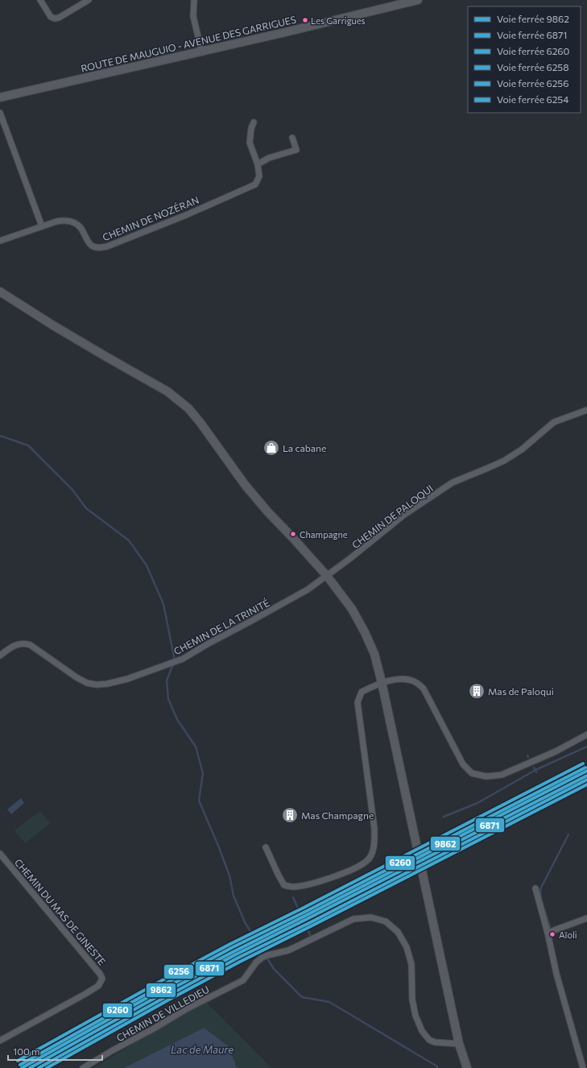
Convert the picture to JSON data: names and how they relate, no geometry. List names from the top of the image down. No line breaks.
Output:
{"streets":{"street":["ROUTE DE MAUGUIO - AVENUE DES GARRIGUES","CHEMIN DE NOZÉRAN","CHEMIN DE PALOQUI","CHEMIN DE LA TRINITÉ","CHEMIN DU MAS DE GINESTE","CHEMIN DE VILLEDIEU"]},"crossings":[["CHEMIN DE PALOQUI","CHEMIN DE LA TRINITÉ"]],"water":["Lac de Maure"],"places":{"other":["Les Garrigues","Champagne","Aïoli"],"shop":["La cabane"],"building":["Mas de Paloqui","Mas Champagne"]},"lines":["rail line 6256","rail line 6260","rail line 9862","rail line 6871","rail line 6258","rail line 6254"],"legend":["Voie ferrée 9862","Voie ferrée 6871","Voie ferrée 6260","Voie ferrée 6258","Voie ferrée 6256","Voie ferrée 6254"],"scale_bar":"100 m"}
